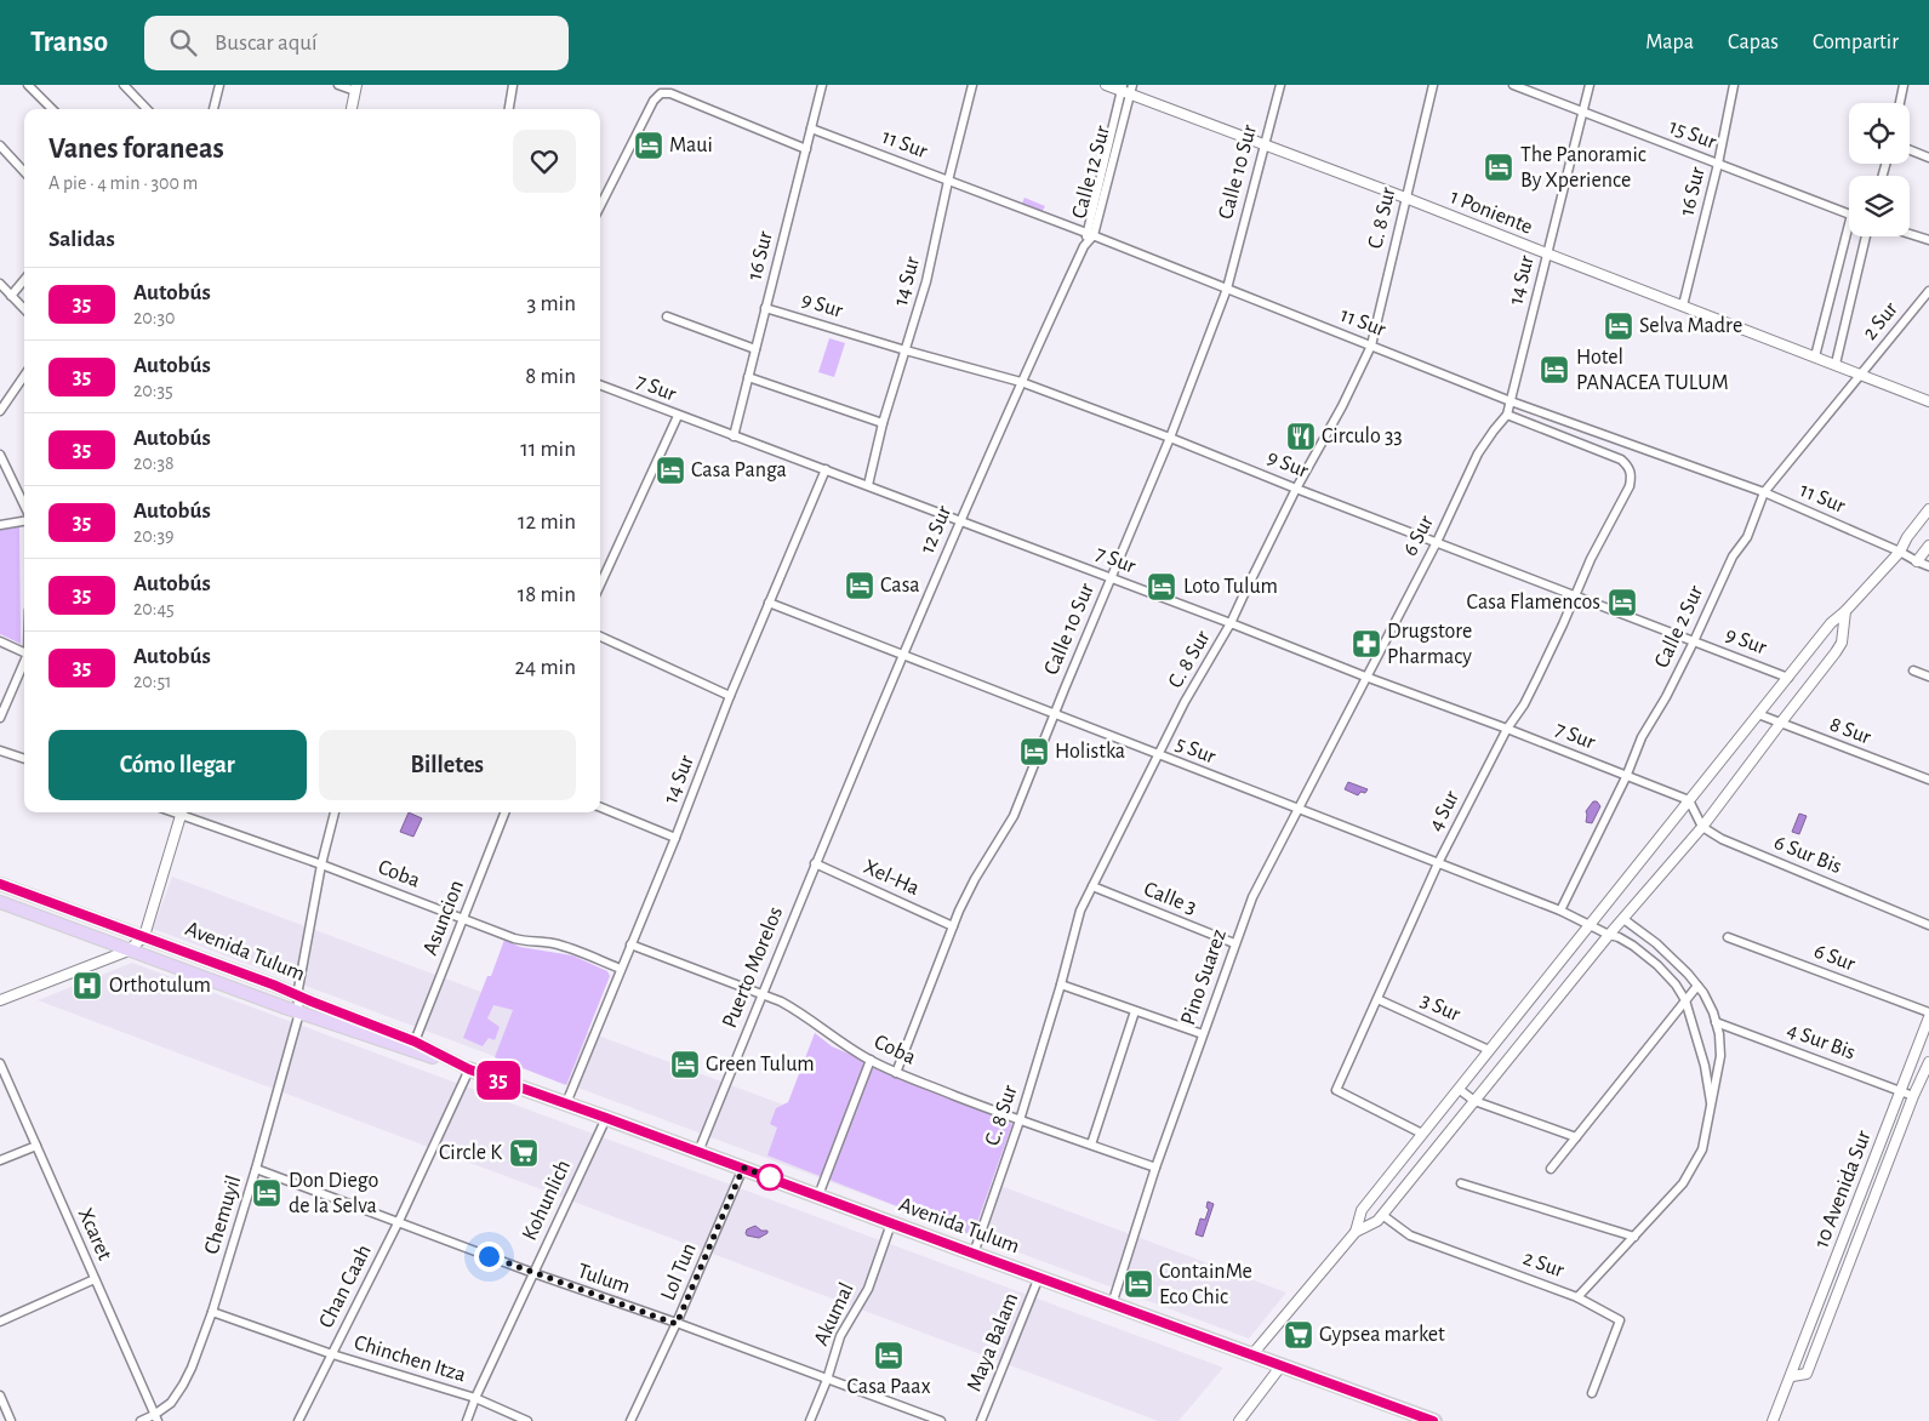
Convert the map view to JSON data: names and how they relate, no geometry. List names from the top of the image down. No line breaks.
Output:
{"streets":{"highway":["Avenida Tulum"],"street":["15 Sur","11 Sur","Calle 12 Sur","Calle 10 Sur","16 Sur","1 Poniente","C. 8 Sur","14 Sur","9 Sur","2 Sur","7 Sur","12 Sur","6 Sur","Calle 2 Sur","8 Sur","5 Sur","4 Sur","6 Sur Bis","Coba","Xel-Ha","Calle 3","Asuncion","Puerto Morelos","Pino Suarez","3 Sur","4 Sur Bis","10 Avenida Sur","Kohunlich","Chemuyil","Xcaret","Lol Tun","Tulum","Chan Caah","Akumal","Maya Balam","Chinchen Itza"]},"crossings":[["15 Sur","16 Sur"],["15 Sur","14 Sur"],["11 Sur","Calle 12 Sur"],["11 Sur","Calle 10 Sur"],["11 Sur","16 Sur"],["11 Sur","C. 8 Sur"],["11 Sur","14 Sur"],["11 Sur","2 Sur"],["11 Sur","Calle 2 Sur"],["Calle 12 Sur","1 Poniente"],["Calle 12 Sur","12 Sur"],["Calle 10 Sur","1 Poniente"],["Calle 10 Sur","9 Sur"],["Calle 10 Sur","7 Sur"],["Calle 10 Sur","5 Sur"],["Calle 10 Sur","Coba"],["Calle 10 Sur","Xel-Ha"],["16 Sur","1 Poniente"],["16 Sur","9 Sur"],["16 Sur","7 Sur"],["1 Poniente","C. 8 Sur"],["1 Poniente","14 Sur"],["1 Poniente","2 Sur"],["C. 8 Sur","9 Sur"],["C. 8 Sur","7 Sur"],["C. 8 Sur","5 Sur"],["C. 8 Sur","Coba"],["C. 8 Sur","Calle 3"],["C. 8 Sur","Avenida Tulum"],["14 Sur","9 Sur"],["14 Sur","7 Sur"],["14 Sur","6 Sur"],["14 Sur","5 Sur"],["14 Sur","4 Sur"],["14 Sur","Coba"],["14 Sur","Avenida Tulum"],["9 Sur","12 Sur"],["9 Sur","6 Sur"],["9 Sur","Calle 2 Sur"],["9 Sur","4 Sur"],["2 Sur","Calle 2 Sur"],["7 Sur","12 Sur"],["7 Sur","6 Sur"],["7 Sur","Calle 2 Sur"],["7 Sur","4 Sur"],["7 Sur","Pino Suarez"],["12 Sur","5 Sur"],["12 Sur","Xel-Ha"],["12 Sur","Puerto Morelos"],["6 Sur","4 Sur"],["6 Sur","Pino Suarez"],["6 Sur","10 Avenida Sur"],["Calle 2 Sur","5 Sur"],["5 Sur","4 Sur"],["5 Sur","Pino Suarez"],["4 Sur","3 Sur"],["Coba","Asuncion"],["Coba","Puerto Morelos"],["Coba","Pino Suarez"],["Xel-Ha","Puerto Morelos"],["Calle 3","Pino Suarez"],["Asuncion","Avenida Tulum"],["Avenida Tulum","Puerto Morelos"],["Avenida Tulum","Pino Suarez"],["Avenida Tulum","Kohunlich"],["Avenida Tulum","Chemuyil"],["Avenida Tulum","Lol Tun"],["Avenida Tulum","Chan Caah"],["Avenida Tulum","Akumal"],["Avenida Tulum","Maya Balam"],["4 Sur Bis","10 Avenida Sur"],["Kohunlich","Tulum"],["Kohunlich","Chinchen Itza"],["Chemuyil","Xcaret"],["Chemuyil","Tulum"],["Chemuyil","Chinchen Itza"],["Lol Tun","Tulum"],["Tulum","Chan Caah"],["Tulum","Akumal"],["Chan Caah","Chinchen Itza"]],"places":{"hotel":["Maui","The Panoramic By Xperience","Selva Madre","Hotel PANACEA TULUM","Casa Panga","Casa","Loto Tulum","Casa Flamencos","Holistka","Green Tulum","Don Diego de la Selva","ContainMe Eco Chic","Casa Paax"],"restaurant":["Circulo 33"],"pharmacy":["Drugstore Pharmacy"],"hospital":["Orthotulum"],"supermarket":["Circle K","Gypsea market"]},"lines":["bus line 35"],"page":{"header":"Transo","search":"Buscar aquí","nav":["Mapa","Capas","Compartir"],"on_map":"35","heading":[["Vanes foraneas","A pie · 4 min · 300 m"],"Salidas"],"list":[{"mark":"35","name":"Autobús","note":"20:30","value":"3 min"},{"mark":"35","name":"Autobús","note":"20:35","value":"8 min"},{"mark":"35","name":"Autobús","note":"20:38","value":"11 min"},{"mark":"35","name":"Autobús","note":"20:39","value":"12 min"},{"mark":"35","name":"Autobús","note":"20:45","value":"18 min"},{"mark":"35","name":"Autobús","note":"20:51","value":"24 min"}],"buttons":["Cómo llegar","Billetes"]}}
